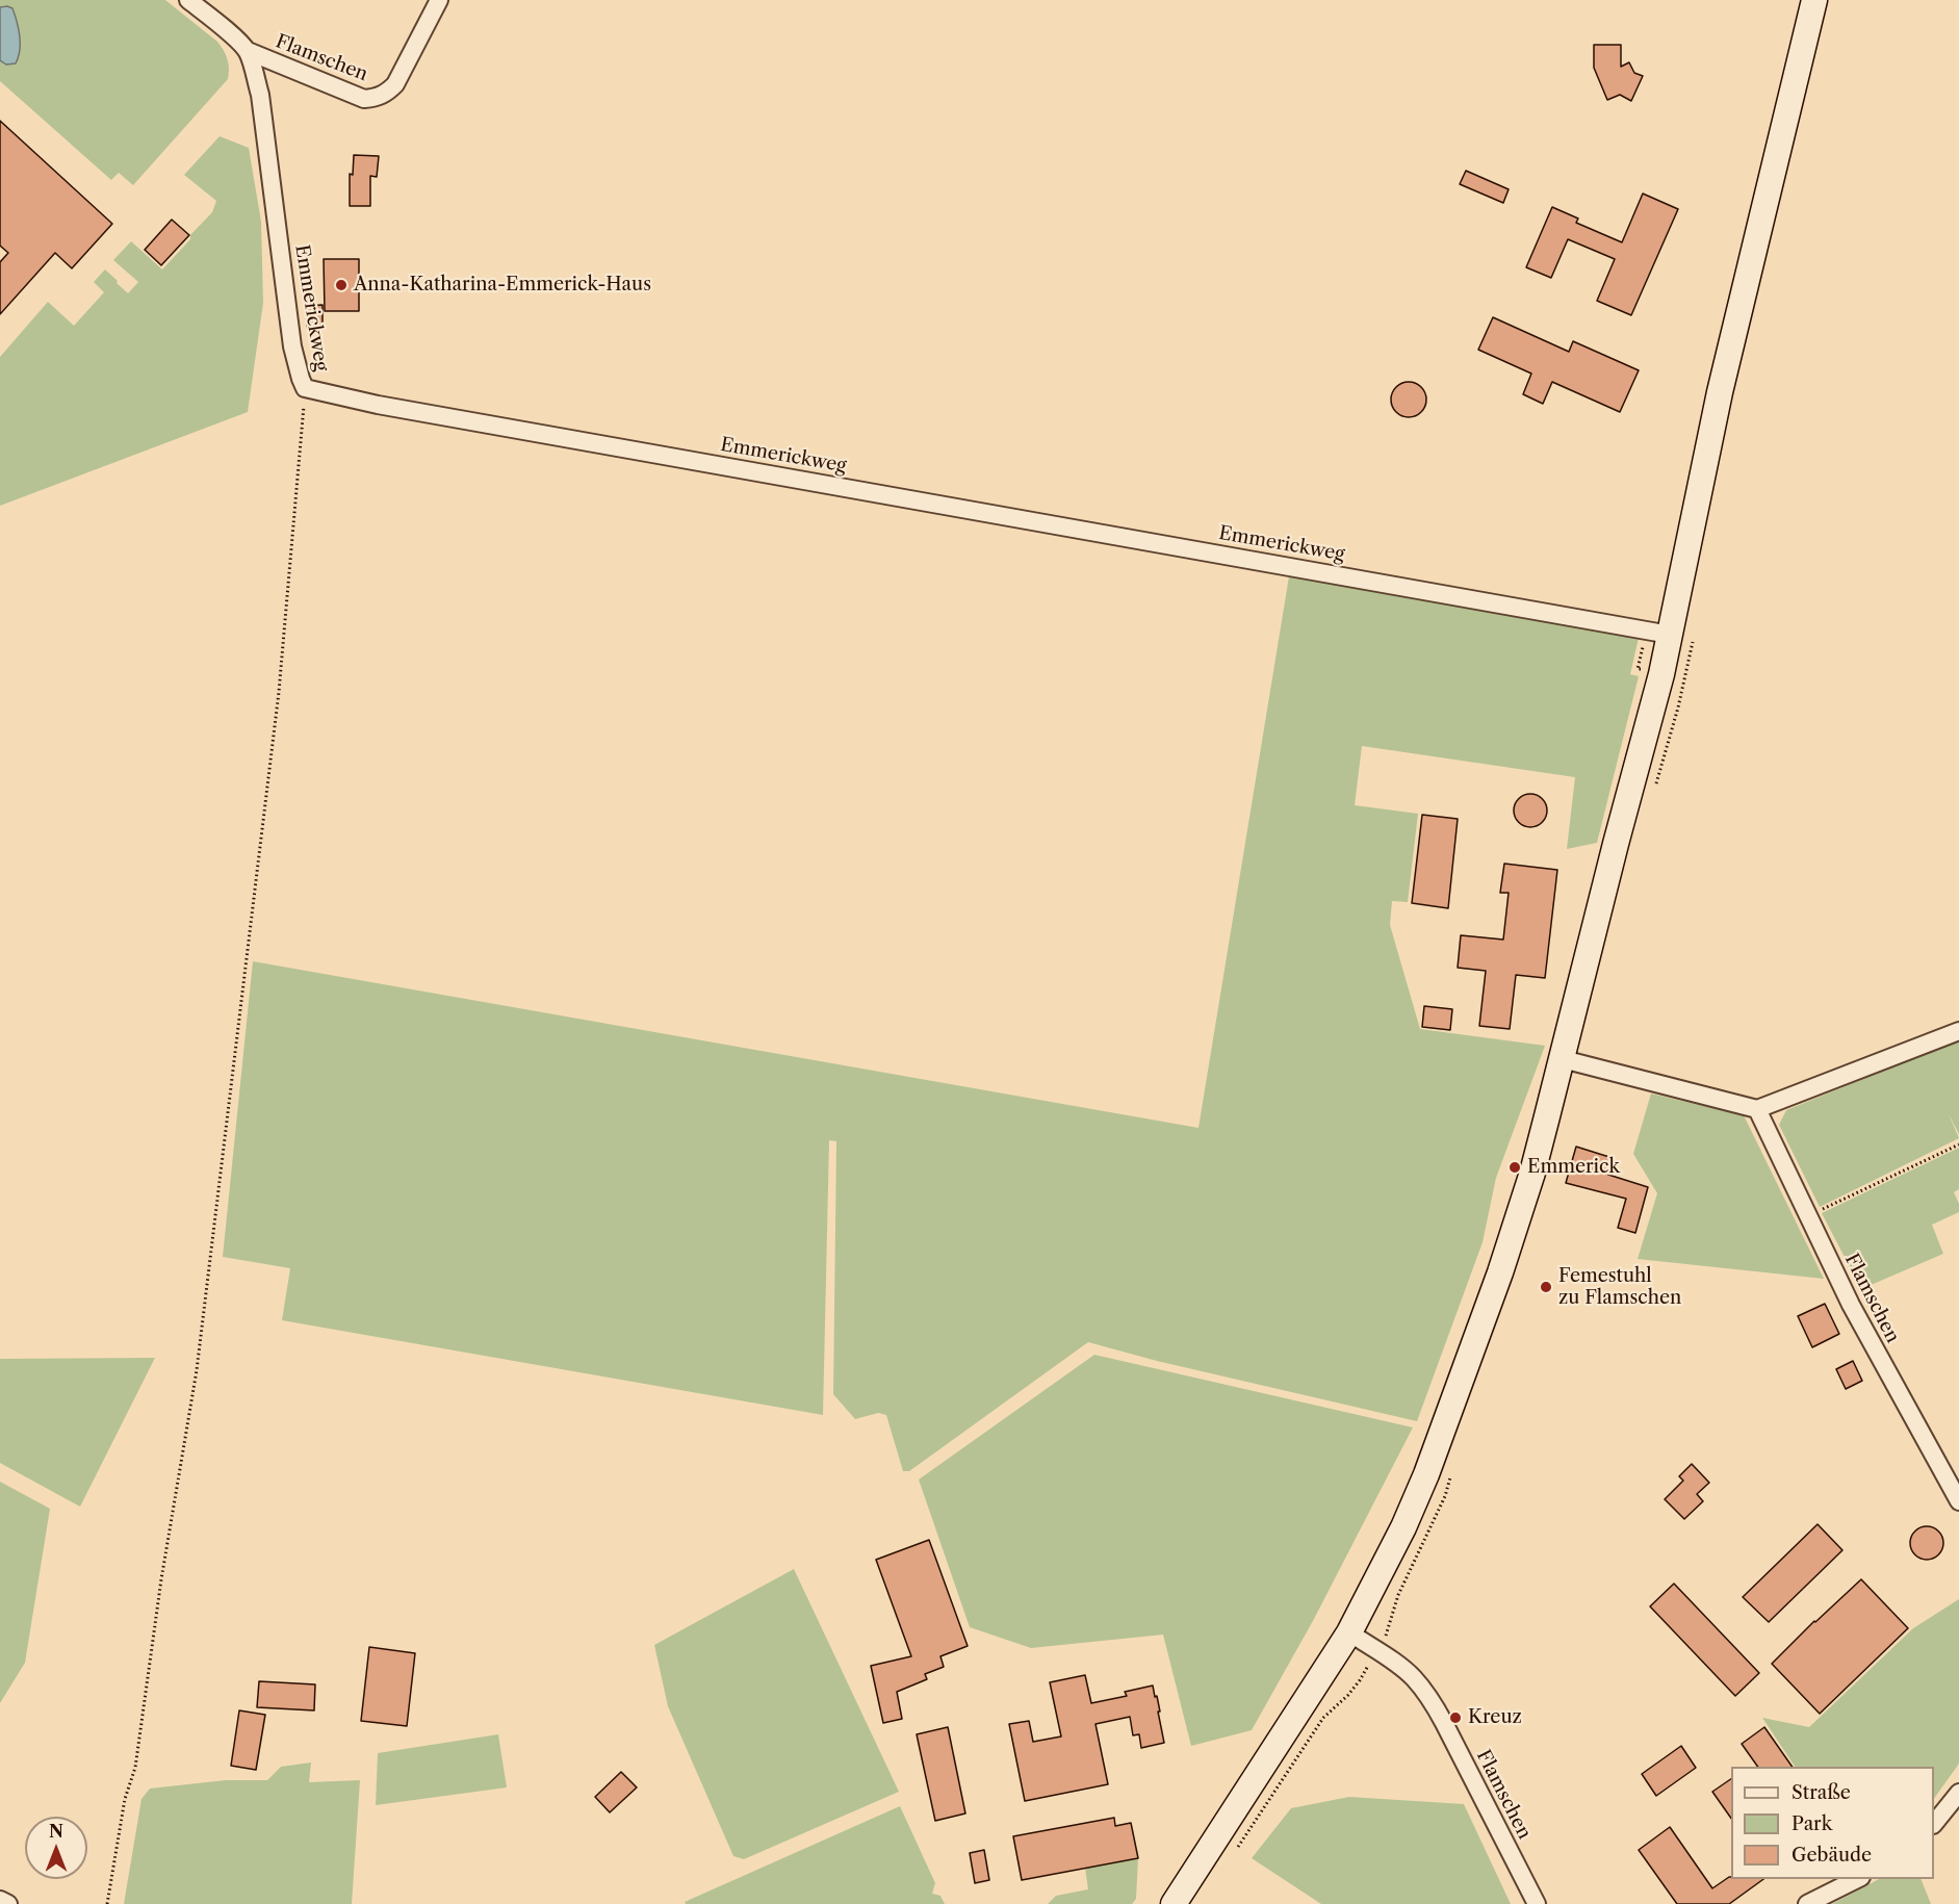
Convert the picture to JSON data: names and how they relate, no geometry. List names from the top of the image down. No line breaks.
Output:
{"streets":{"street":["Flamschen","Emmerickweg"]},"crossings":[["Flamschen","Emmerickweg"]],"places":["Anna-Katharina-Emmerick-Haus","Emmerick","Femestuhl zu Flamschen","Kreuz"],"legend":["Straße","Park","Gebäude"],"north":"top"}
